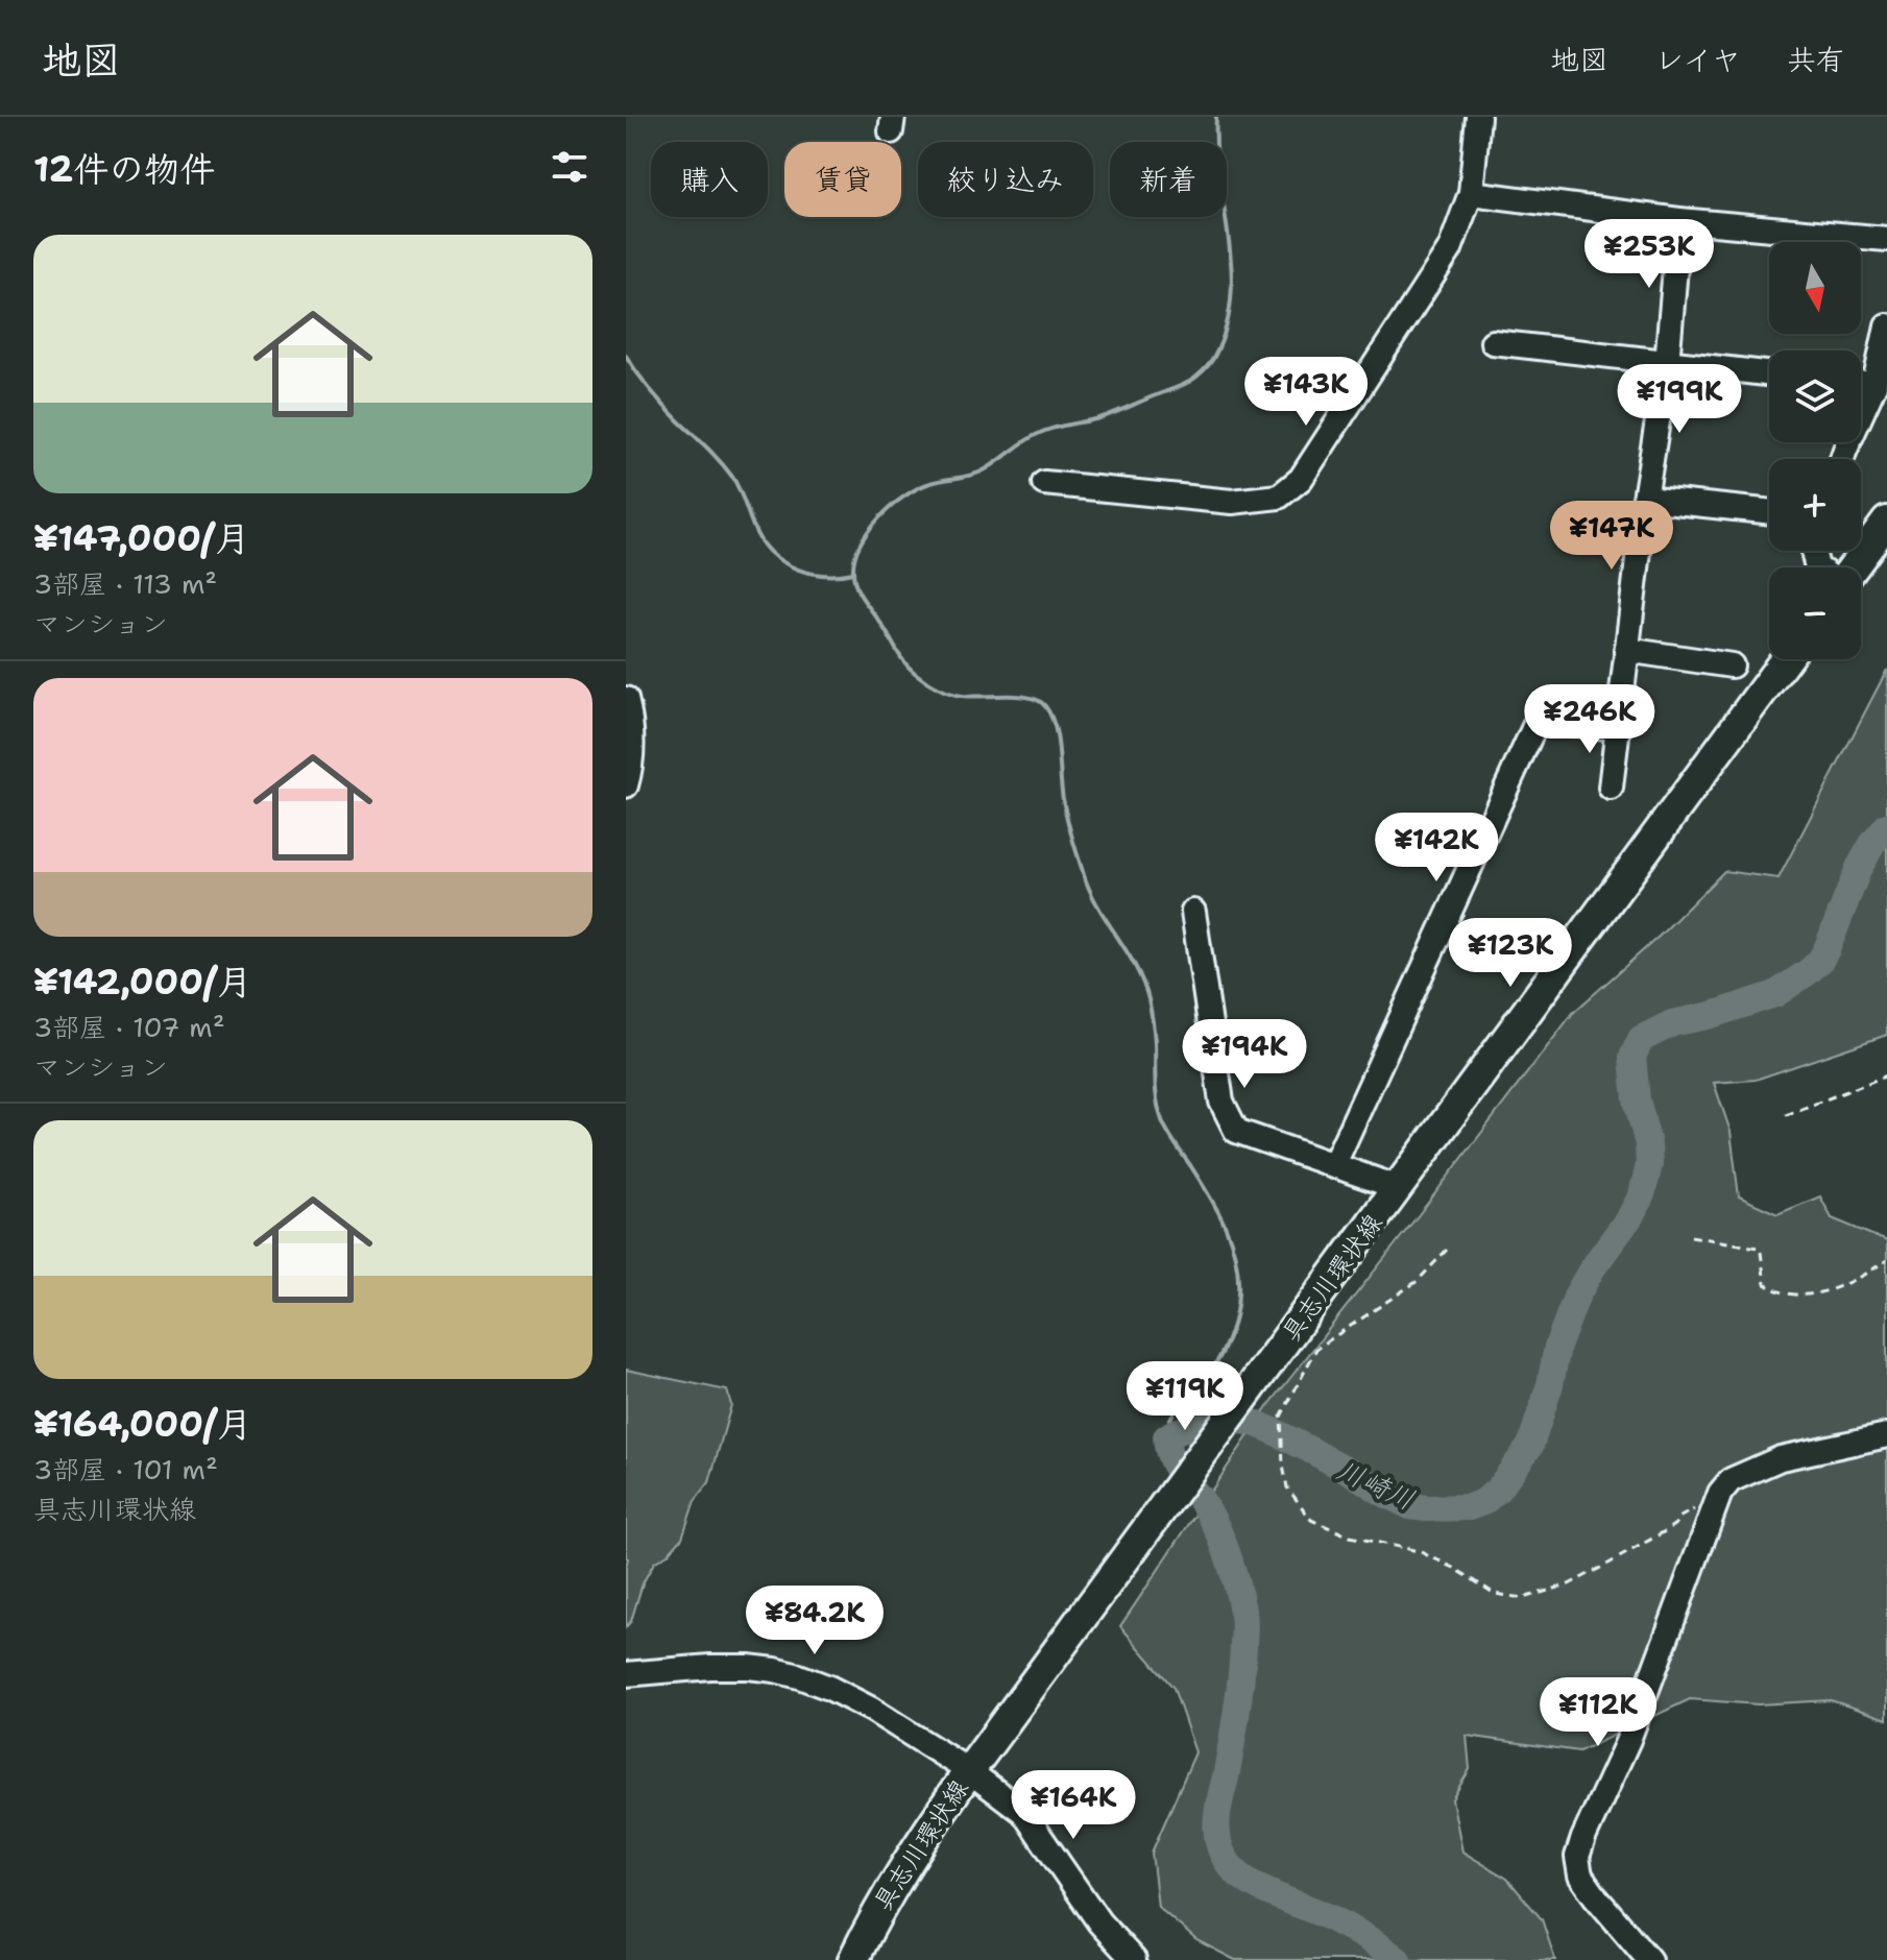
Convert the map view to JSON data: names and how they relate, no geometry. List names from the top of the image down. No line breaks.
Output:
{"streets":{"main road":["具志川環状線"]},"water":["川崎川"],"north":"bottom","page":{"header":"地図","nav":["地図","レイヤ","共有"],"heading":"12件の物件","chip":["購入","賃貸","絞り込み","新着"],"list":[{"name":"¥147,000/月","note":"3部屋 · 113 m² · マンション"},{"name":"¥142,000/月","note":"3部屋 · 107 m² · マンション"},{"name":"¥164,000/月","note":"3部屋 · 101 m² · 具志川環状線"}],"price":["¥253K","¥143K","¥199K","¥147K","¥246K","¥142K","¥123K","¥194K","¥119K","¥84.2K","¥112K","¥164K"],"map_buttons":["+","−"]}}
